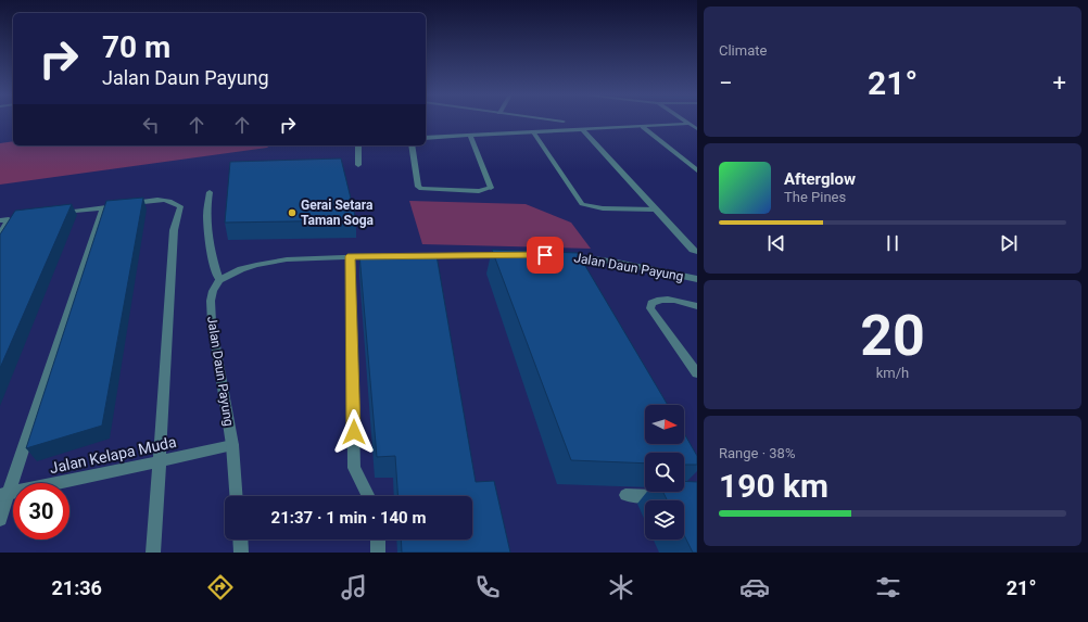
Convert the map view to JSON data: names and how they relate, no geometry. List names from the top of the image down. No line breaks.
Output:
{"streets":{"street":["Jalan Daun Payung","Jalan Kelapa Muda"]},"crossings":[["Jalan Daun Payung","Jalan Kelapa Muda"]],"places":["Gerai Setara Taman Soga"],"north":"right","page":{"tile":["Climate",["20","km/h"],["Range · 38%","190 km"]],"turn":["70 m","Jalan Daun Payung"],"heat":["−","21°","+"],"song":["Afterglow","The Pines"],"limit":"30","trip":"21:37 · 1 min · 140 m","tabs":["21:36","21°"]}}
